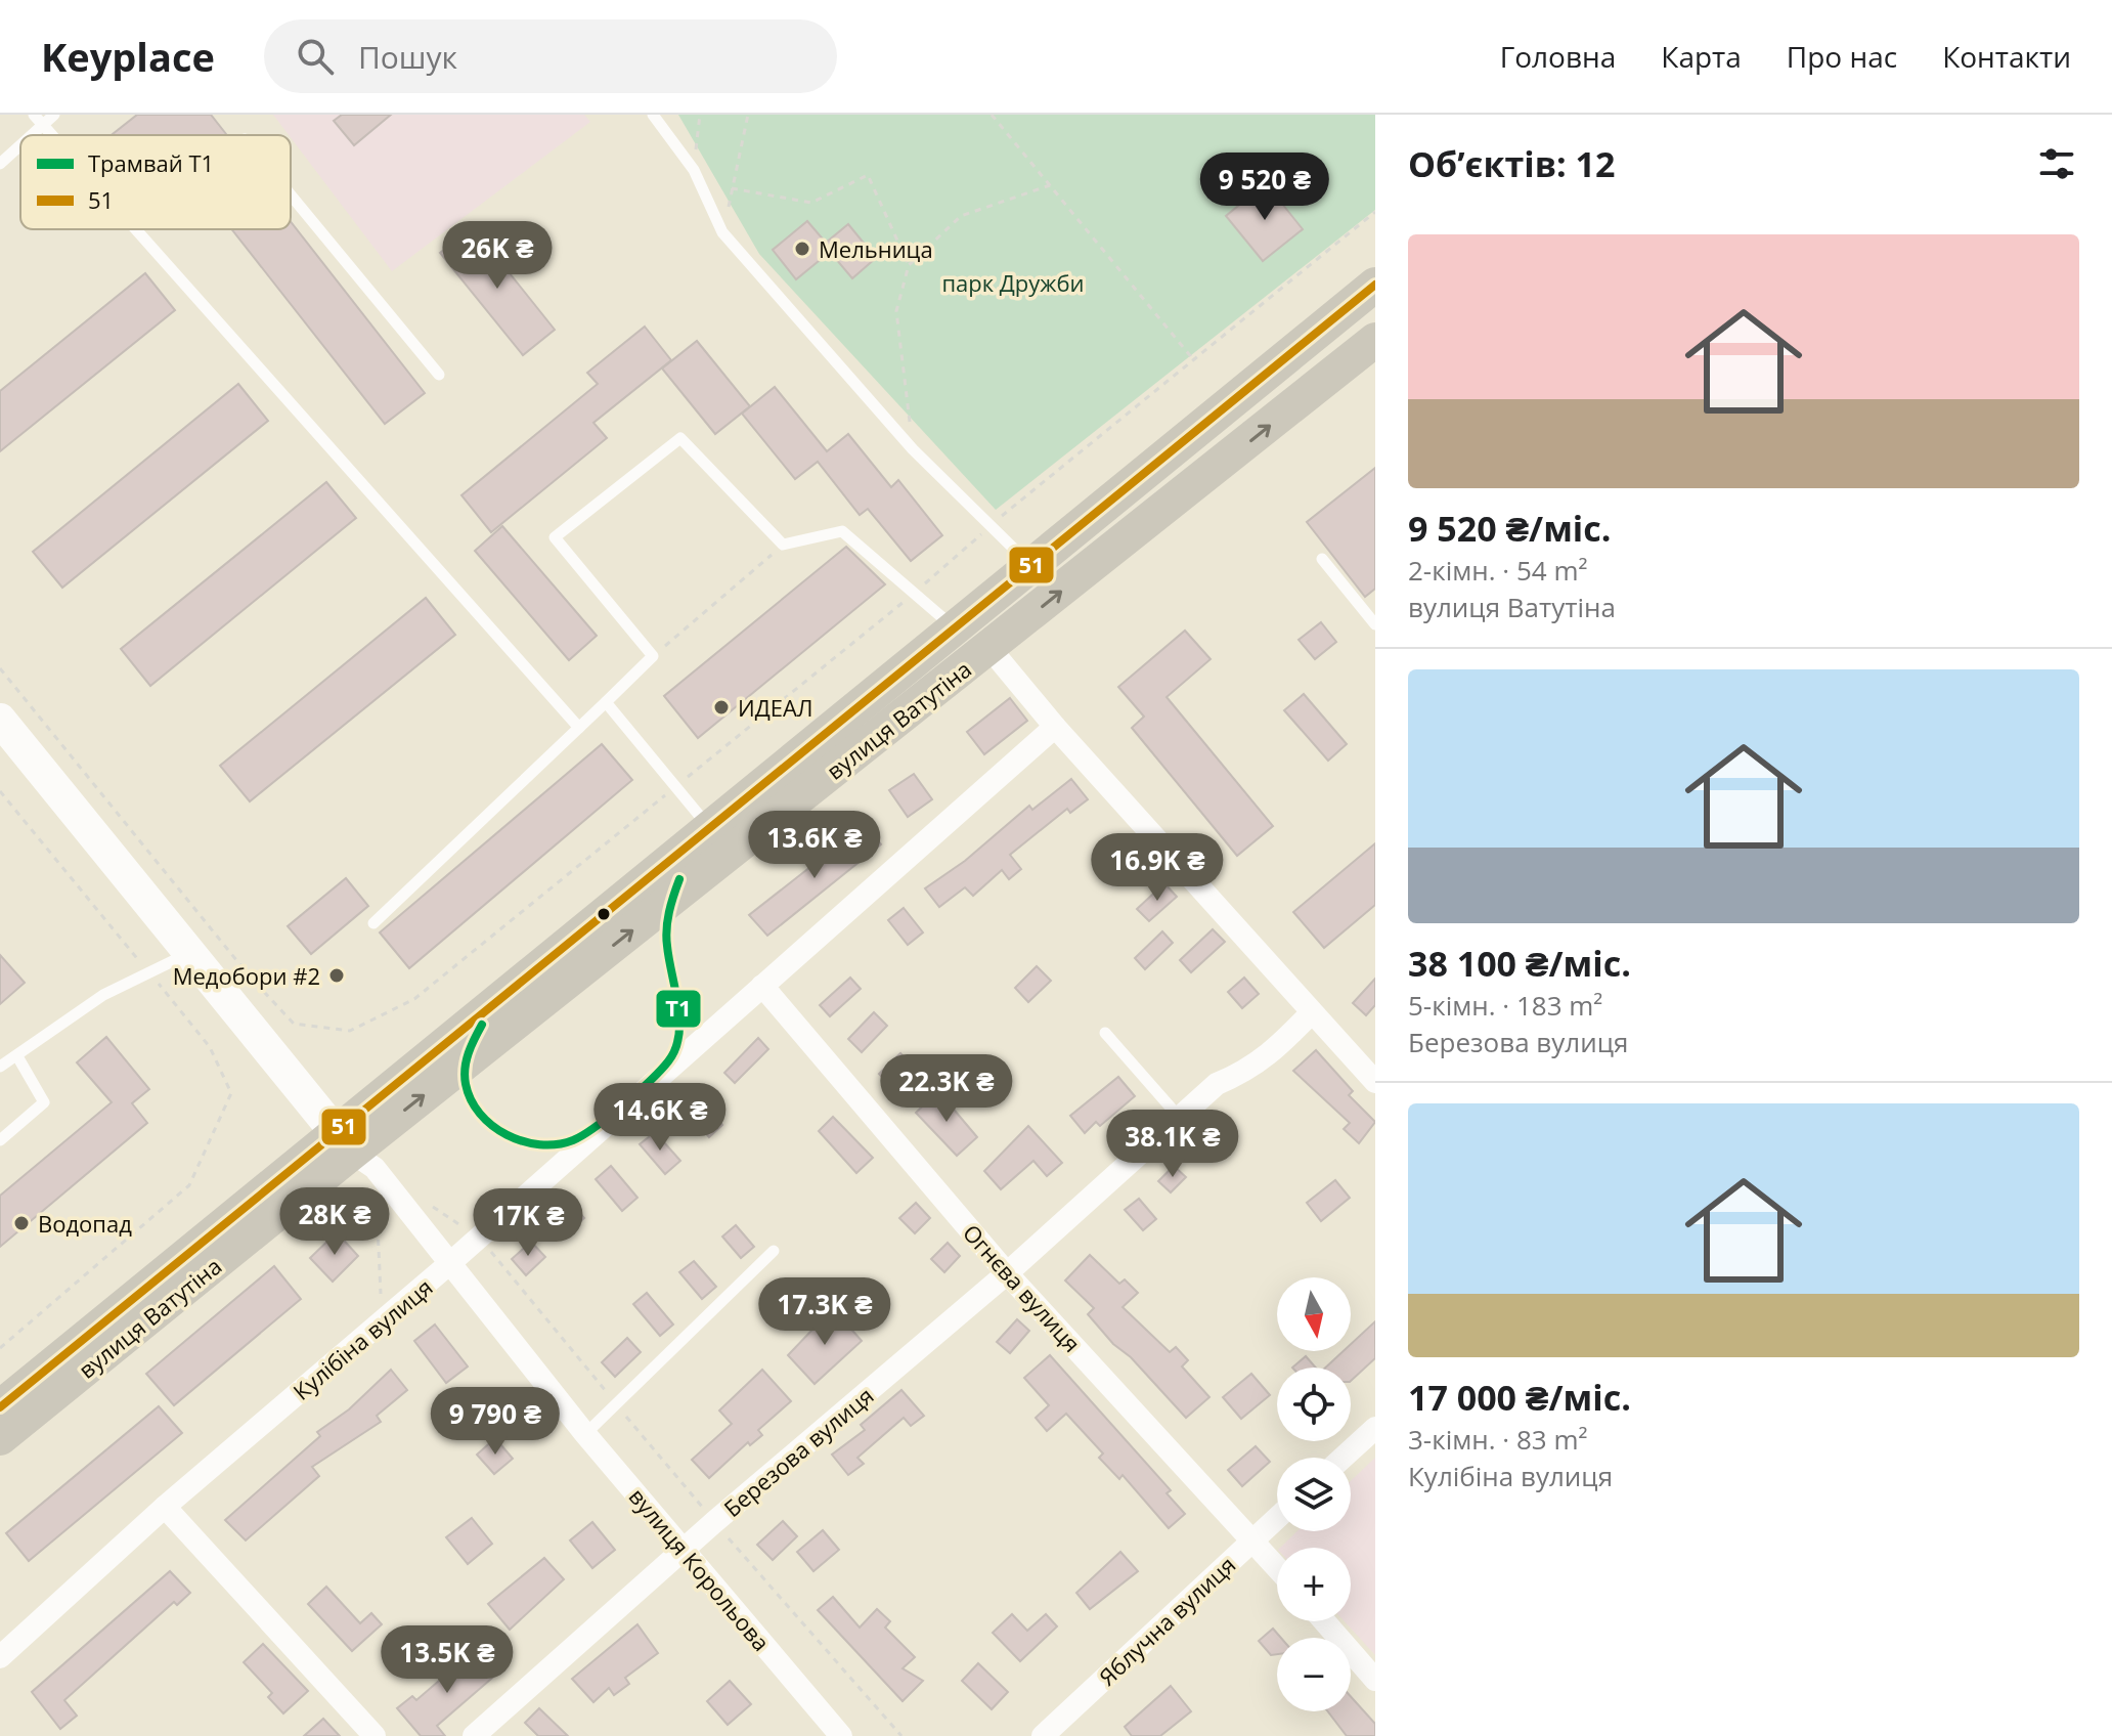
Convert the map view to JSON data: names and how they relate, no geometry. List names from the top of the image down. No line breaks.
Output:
{"streets":{"main road":["вулиця Ватутіна"],"street":["Огнєва вулиця","Кулібіна вулиця","Березова вулиця","вулиця Корольова","Яблучна вулиця"]},"crossings":[["вулиця Ватутіна","вулиця Корольова"],["Огнєва вулиця","Кулібіна вулиця"],["Огнєва вулиця","Березова вулиця"],["Огнєва вулиця","Яблучна вулиця"],["Кулібіна вулиця","вулиця Корольова"],["Березова вулиця","вулиця Корольова"]],"parks":["парк Дружби"],"places":["Мельница","ИДЕАЛ","Медобори #2","Водопад"],"lines":["transit line 51","tram line T1"],"legend":["Трамвай T1","51"],"north":"bottom","page":{"header":"Keyplace","search":"Пошук","nav":["Головна","Карта","Про нас","Контакти"],"heading":"Об’єктів: 12","price":["9 520 ₴","26K ₴","13.6K ₴","16.9K ₴","22.3K ₴","14.6K ₴","38.1K ₴","28K ₴","17K ₴","17.3K ₴","9 790 ₴","13.5K ₴"],"list":[{"name":"9 520 ₴/міс.","note":"2-кімн. · 54 m² · вулиця Ватутіна"},{"name":"38 100 ₴/міс.","note":"5-кімн. · 183 m² · Березова вулиця"},{"name":"17 000 ₴/міс.","note":"3-кімн. · 83 m² · Кулібіна вулиця"}],"map_buttons":["+","−"]}}
